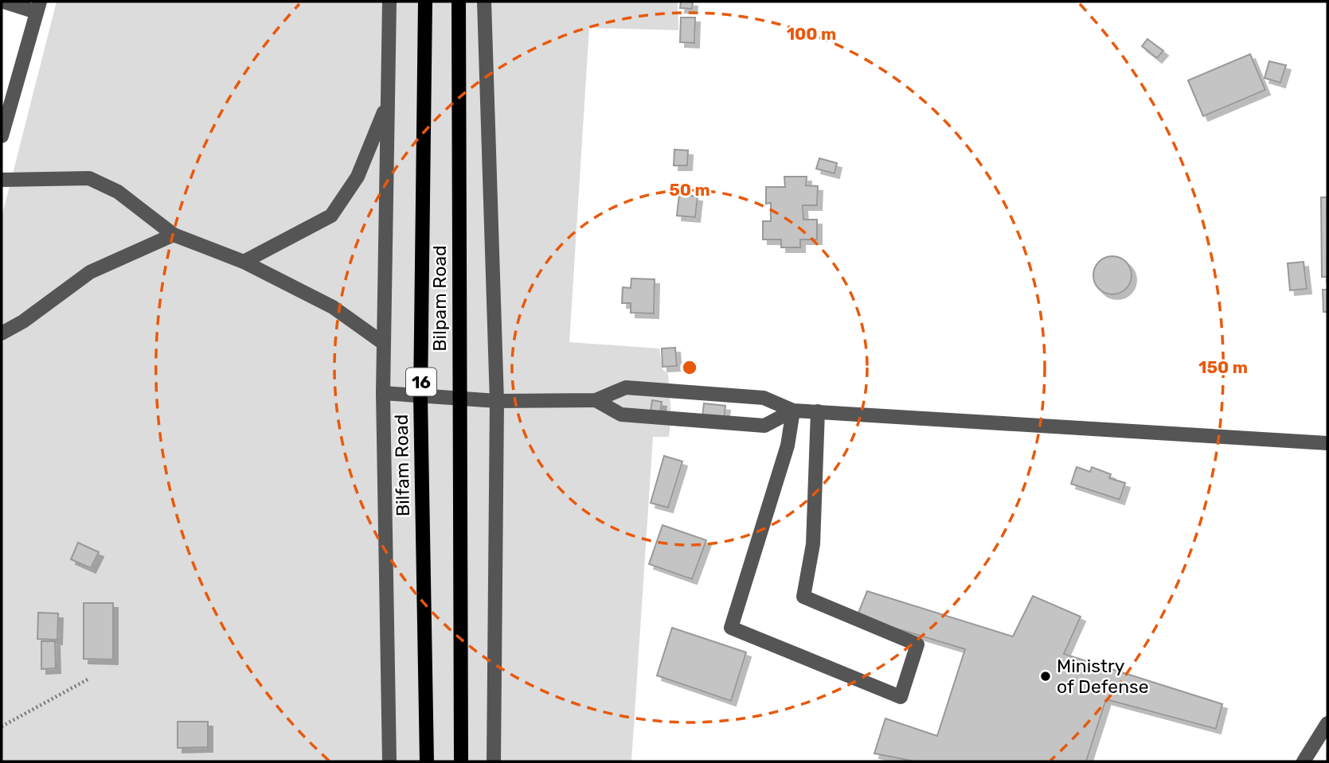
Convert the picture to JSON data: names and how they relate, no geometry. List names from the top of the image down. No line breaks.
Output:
{"streets":{"main road":["Bilpam Road","16","Bilfam Road"]},"places":["Ministry of Defense"],"rings":["100 m","50 m","150 m"]}
